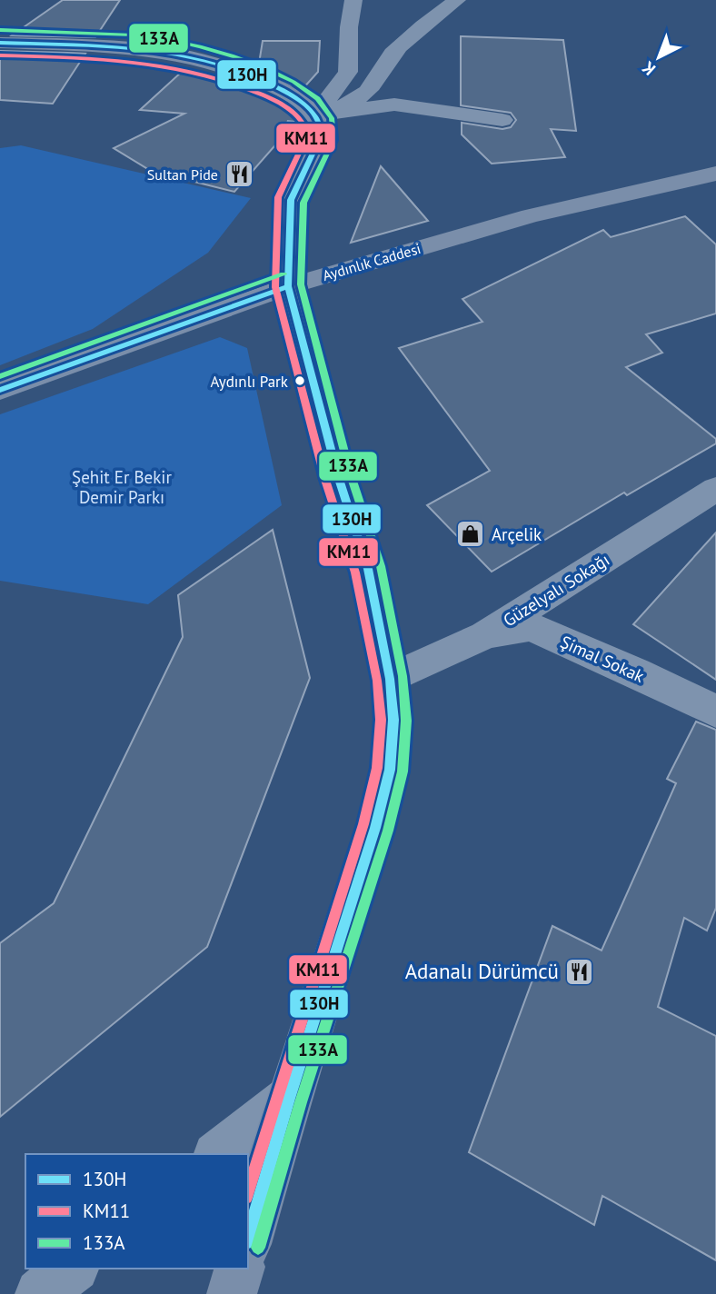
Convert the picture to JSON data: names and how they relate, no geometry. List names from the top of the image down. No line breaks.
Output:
{"streets":{"street":["Aydınlık Caddesi","Güzelyalı Sokağı","Şimal Sokak"]},"crossings":[["Güzelyalı Sokağı","Şimal Sokak"]],"parks":["Şehit Er Bekir Demir Parkı"],"places":{"restaurant":["Sultan Pide","Adanalı Dürümcü"],"other":["Aydınlı Park"],"shop":["Arçelik"]},"lines":["transit line 133A","transit line 130H","transit line KM11"],"legend":["130H","KM11","133A"],"north":"bottom left"}
